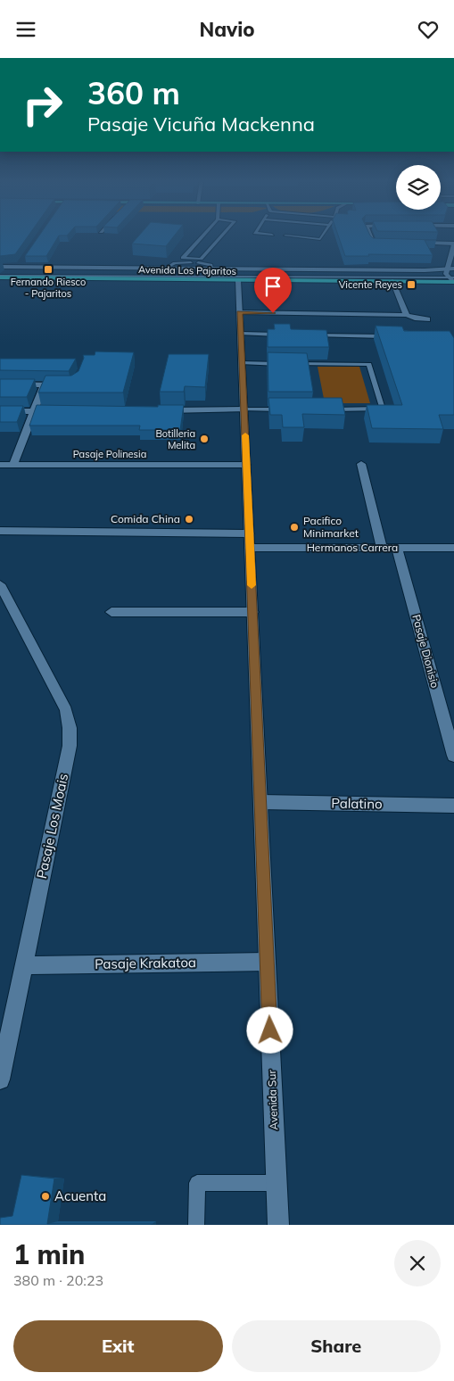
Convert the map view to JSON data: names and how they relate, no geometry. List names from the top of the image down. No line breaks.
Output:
{"streets":{"main road":["Avenida Los Pajaritos"],"street":["Pasaje Polinesia","Hermanos Carrera","Pasaje Dionisio","Palatino","Pasaje Los Moais","Pasaje Krakatoa","Avenida Sur"]},"crossings":[["Avenida Los Pajaritos","Avenida Sur"],["Pasaje Polinesia","Avenida Sur"],["Hermanos Carrera","Pasaje Dionisio"],["Hermanos Carrera","Avenida Sur"],["Palatino","Avenida Sur"],["Pasaje Los Moais","Pasaje Krakatoa"],["Pasaje Krakatoa","Avenida Sur"]],"places":{"transit":["Fernando Riesco - Pajaritos","Vicente Reyes"],"other":["Botilleria Melita","Comida China","Pacifico Minimarket","Acuenta"]},"page":{"header":"Navio","turn":["360 m","Pasaje Vicuña Mackenna"],"heading":["1 min","380 m · 20:23"],"buttons":["Exit","Share"]}}
